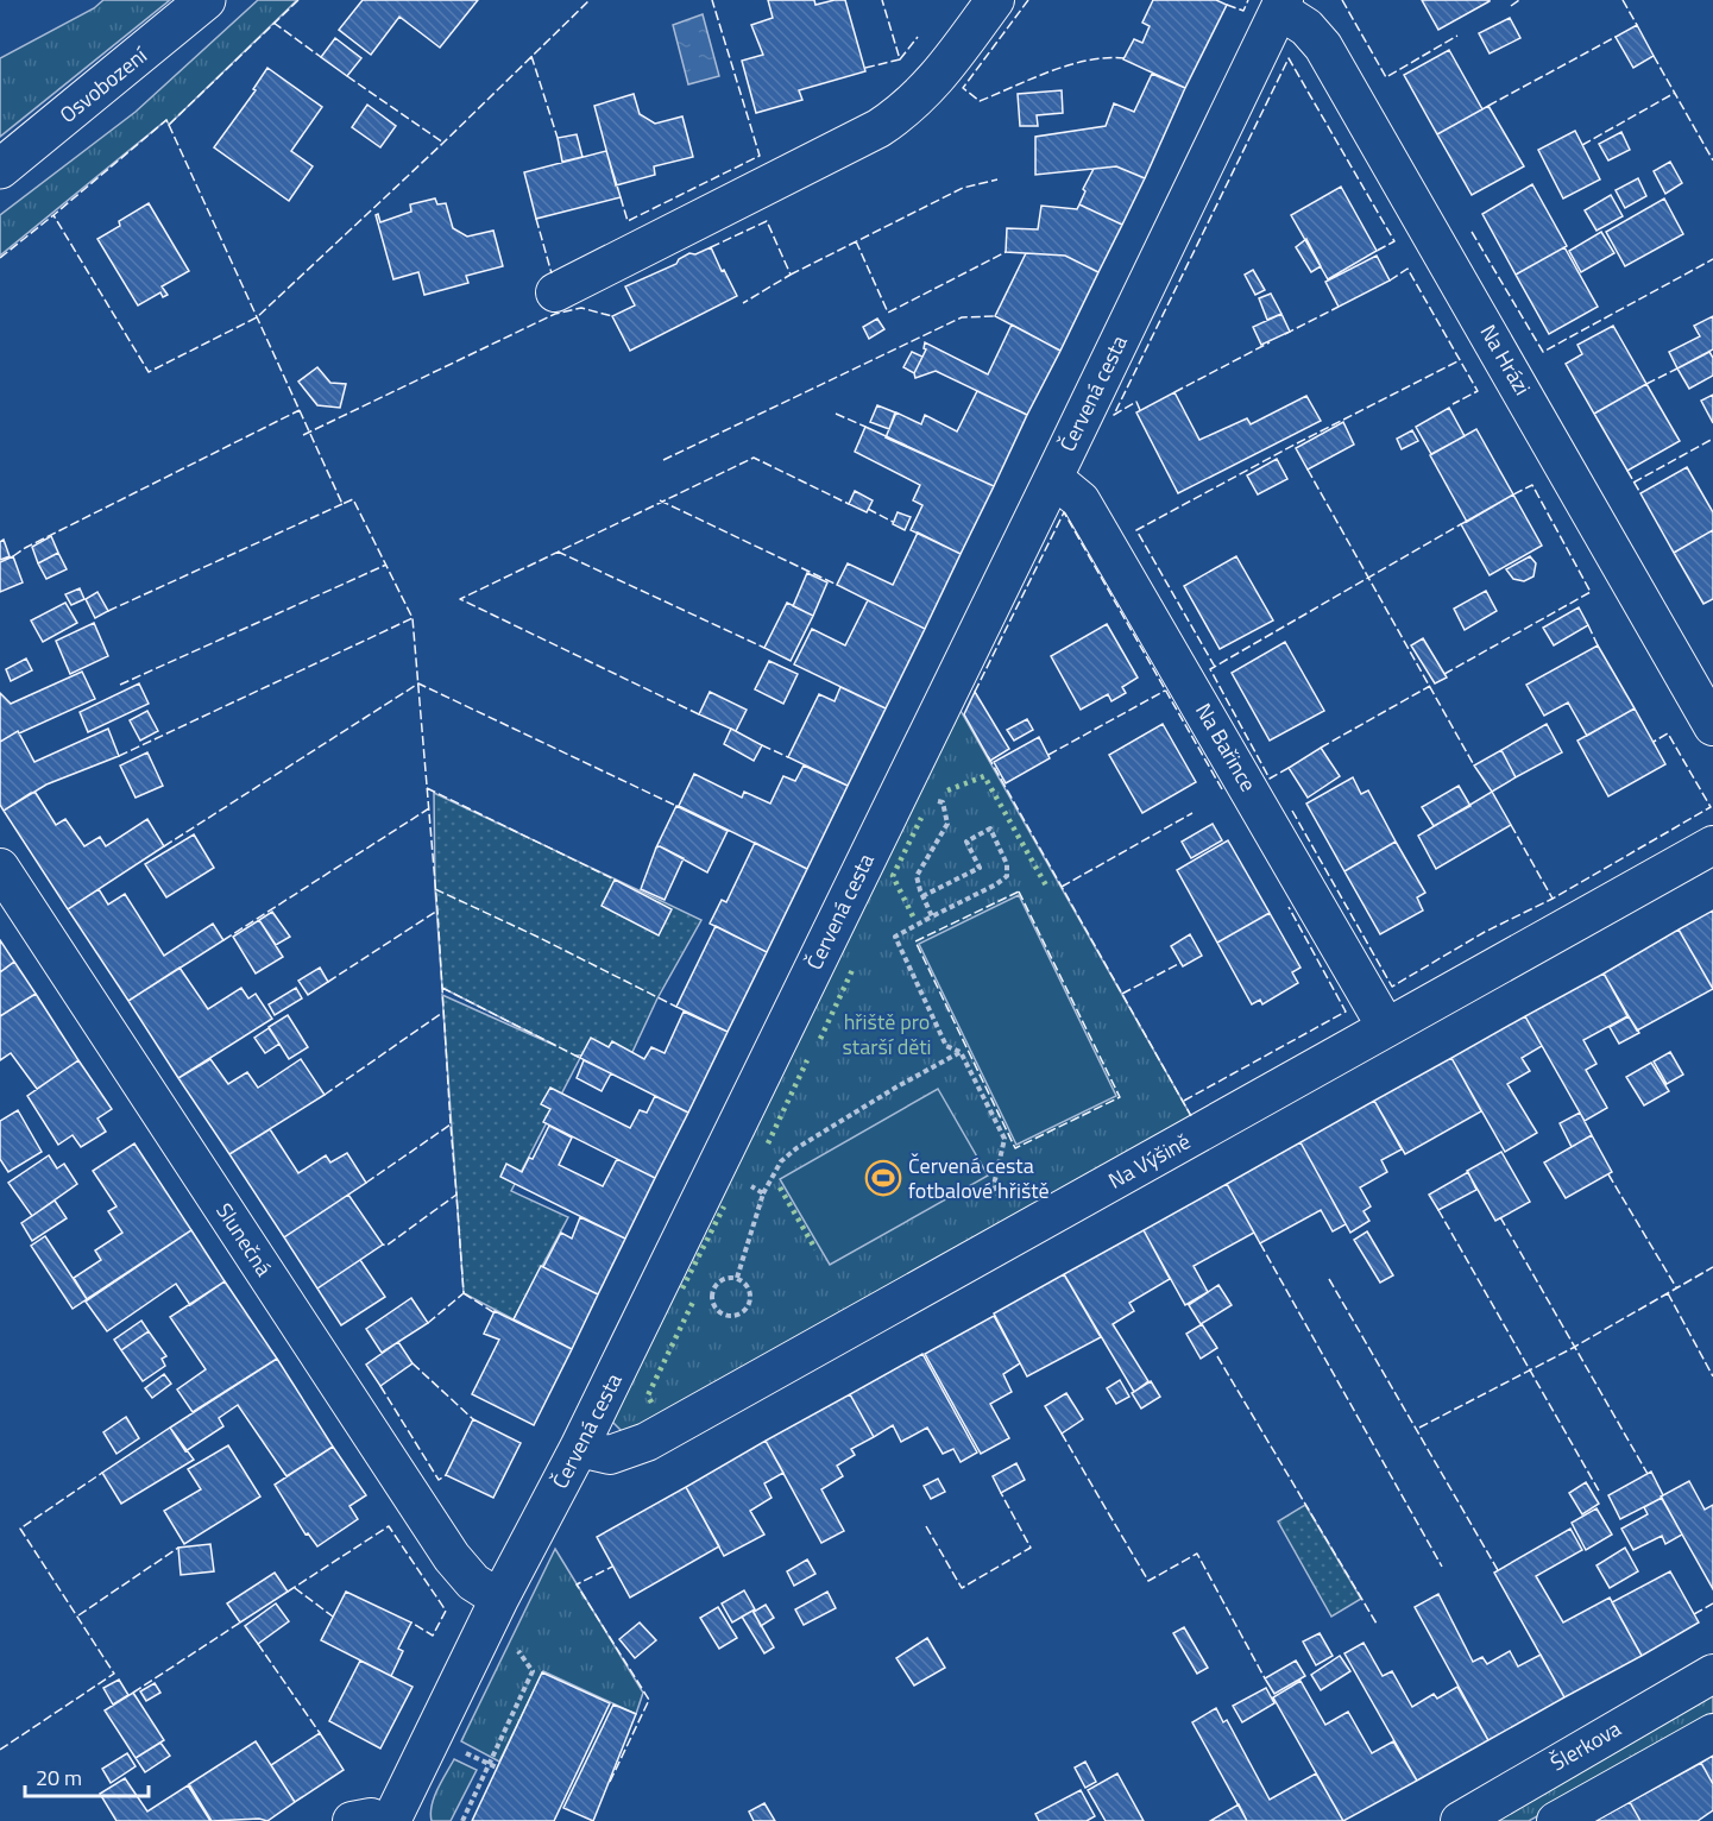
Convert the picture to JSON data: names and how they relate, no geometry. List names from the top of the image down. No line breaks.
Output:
{"streets":{"main road":["Osvobození"],"street":["Na Hrázi","Červená cesta","Na Bařince","Na Výšině","Slunečná","Šlerkova"]},"crossings":[["Na Hrázi","Červená cesta"],["Červená cesta","Na Bařince"],["Červená cesta","Na Výšině"],["Červená cesta","Slunečná"],["Na Bařince","Na Výšině"]],"parks":["hřiště pro starší děti"],"places":{"sports":["Červená cesta fotbalové hřiště"]},"scale_bar":"20 m"}
